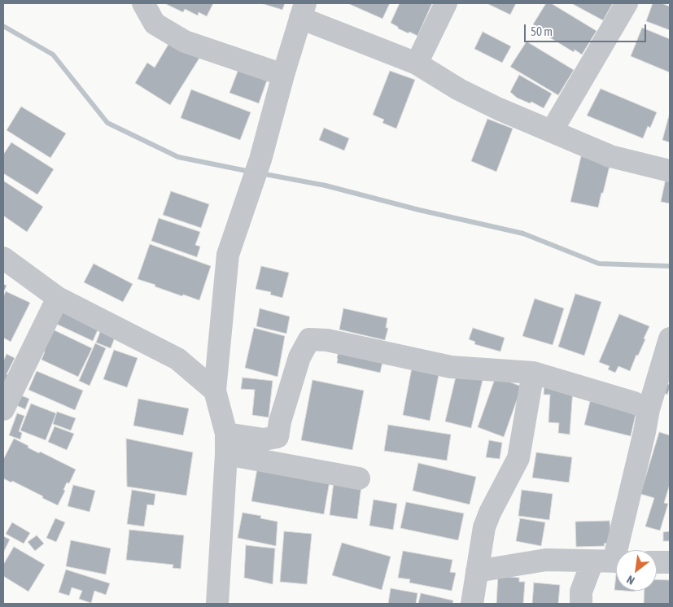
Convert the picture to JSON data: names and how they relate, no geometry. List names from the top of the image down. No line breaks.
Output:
{"scale_bar":"50 m","north":"bottom left"}
